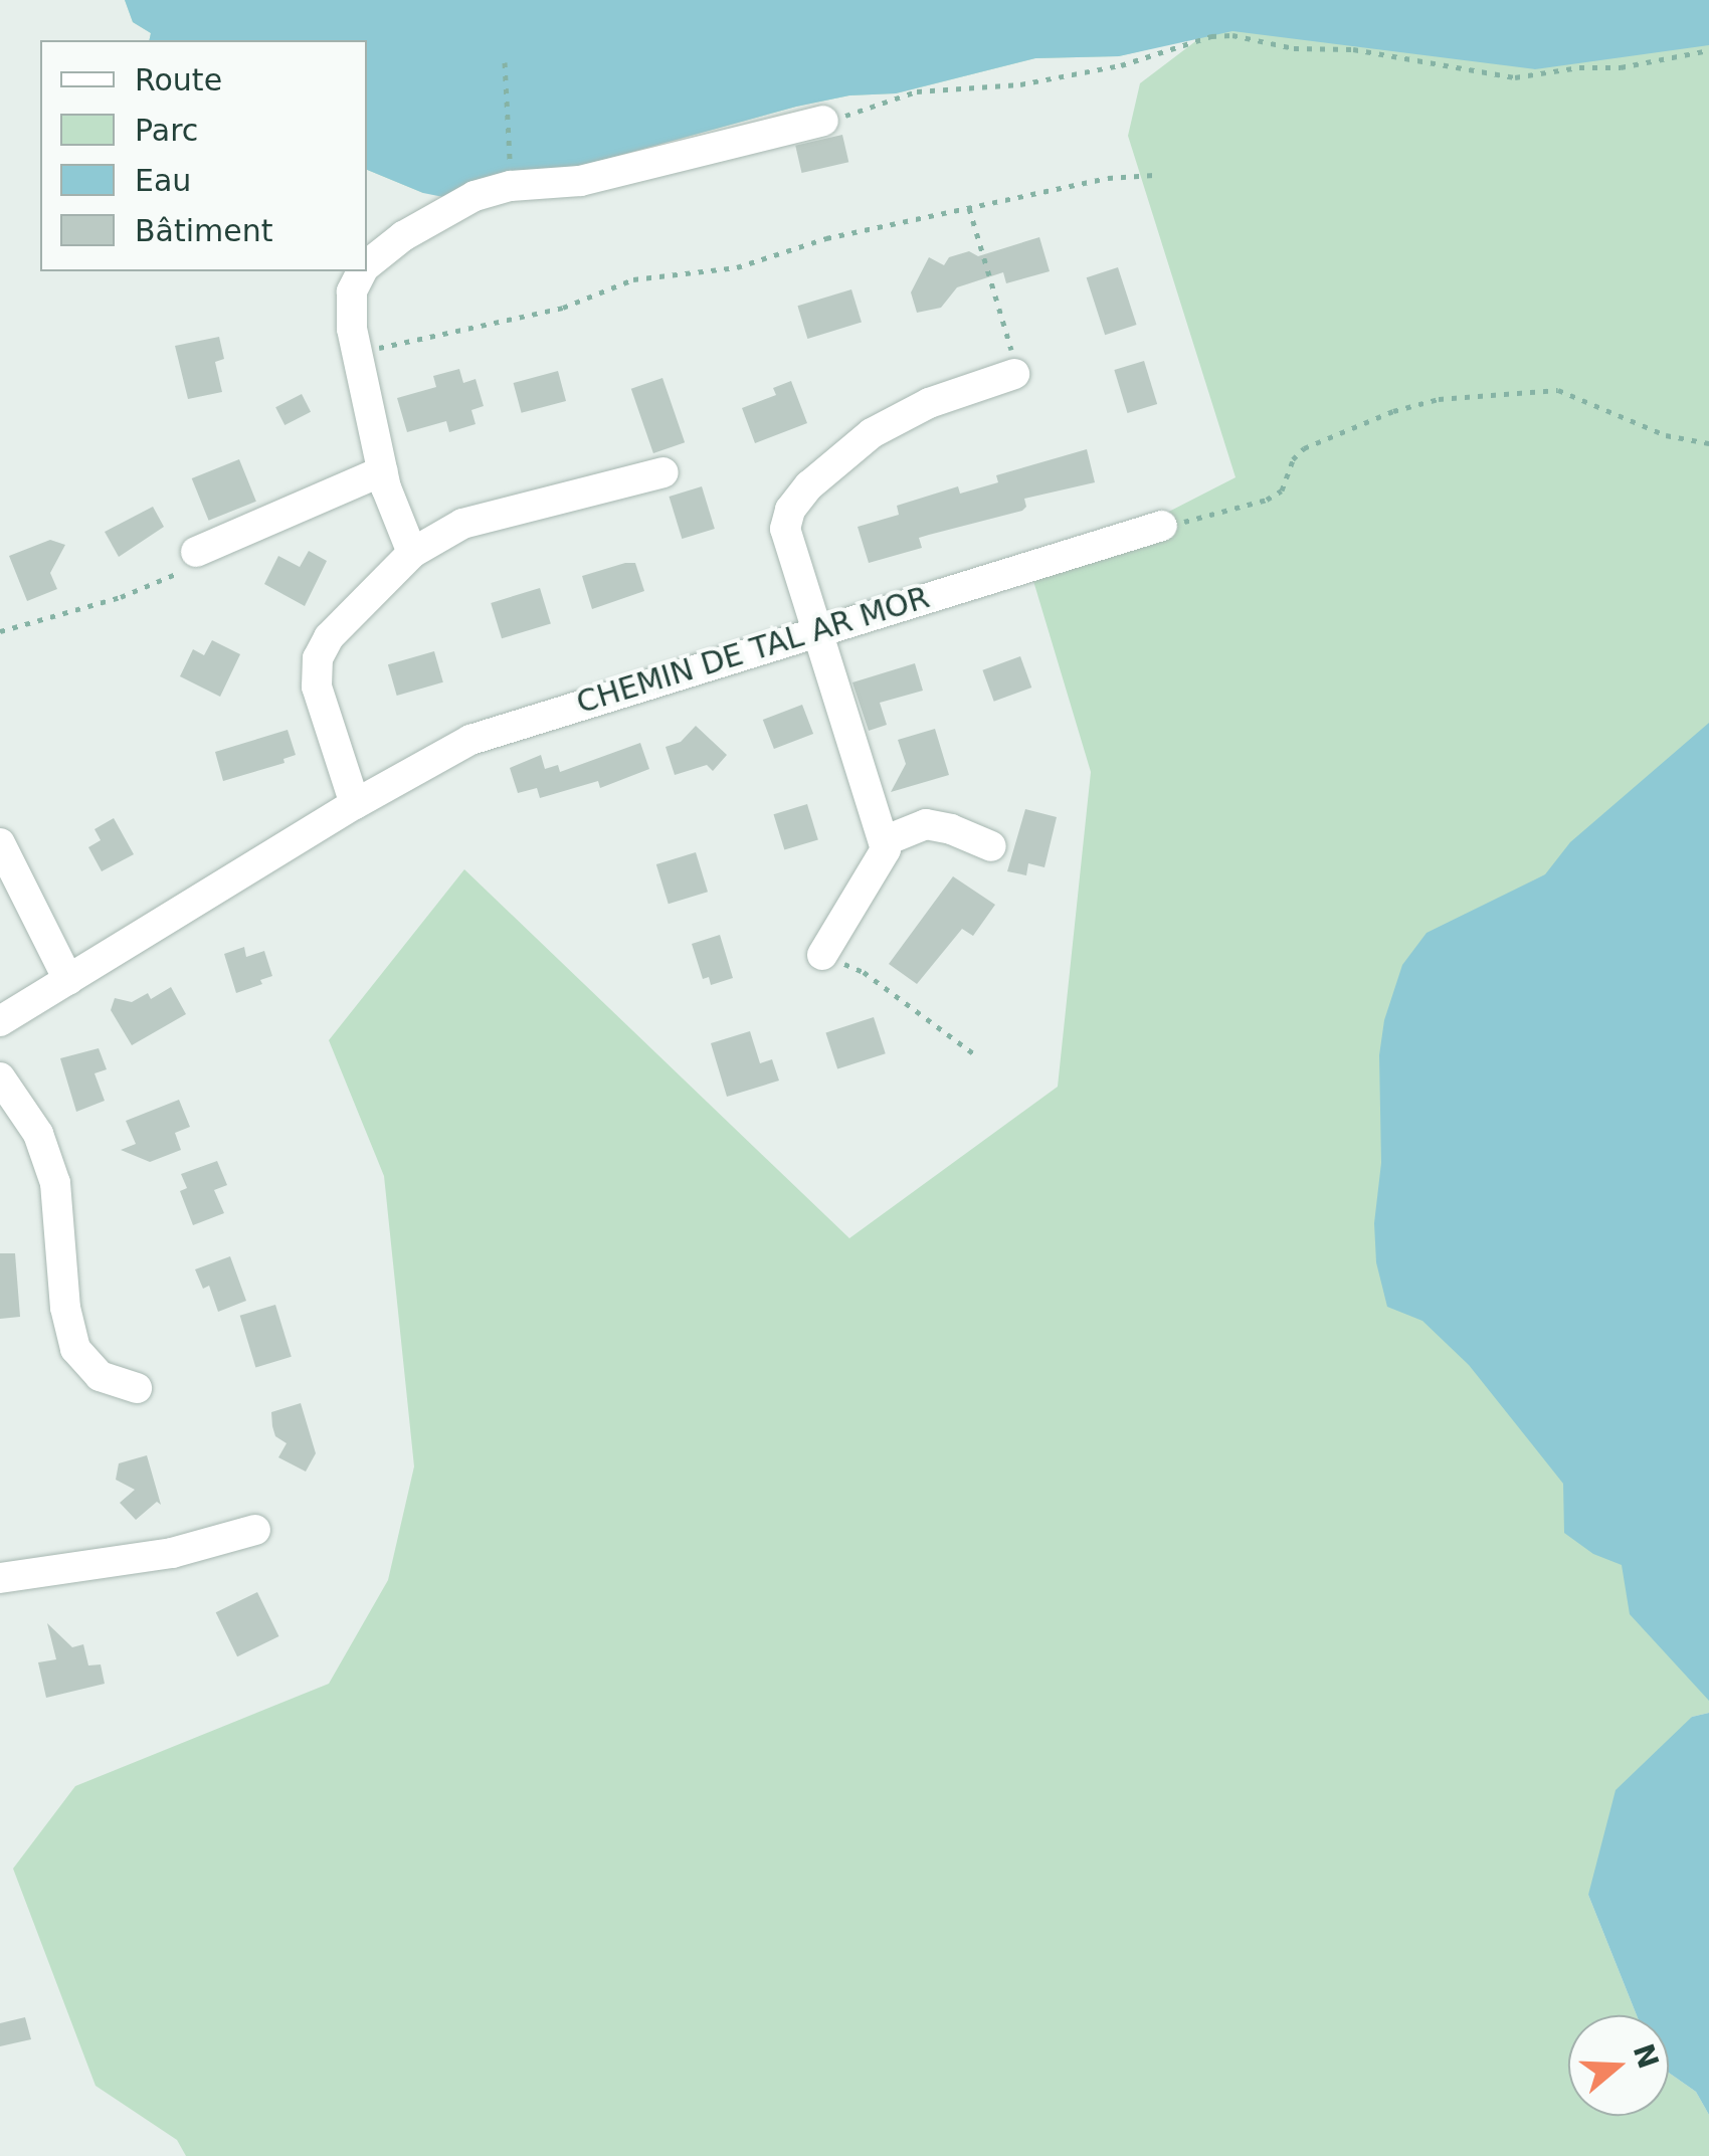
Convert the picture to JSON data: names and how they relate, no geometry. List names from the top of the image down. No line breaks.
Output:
{"streets":{"street":["CHEMIN DE TAL AR MOR"]},"legend":["Route","Parc","Eau","Bâtiment"],"north":"right"}
